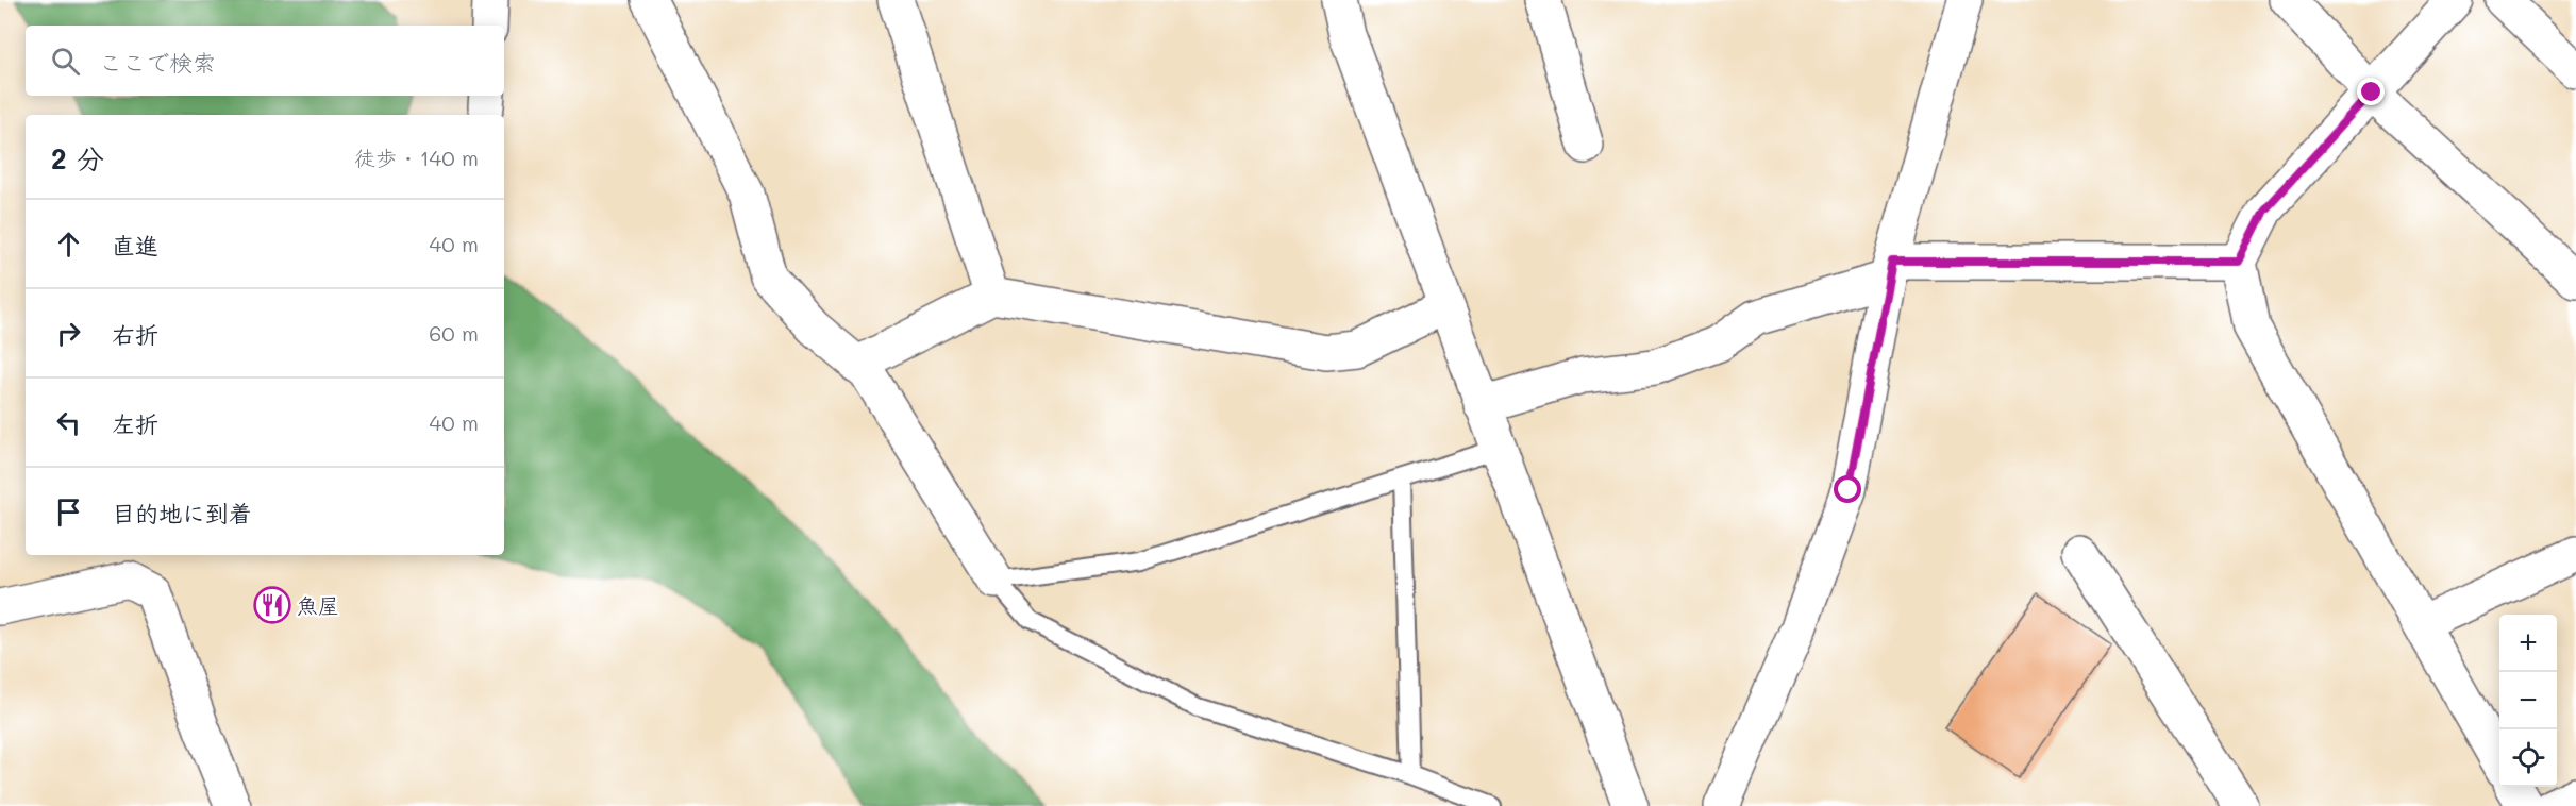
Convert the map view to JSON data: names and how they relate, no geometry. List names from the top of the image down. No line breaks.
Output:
{"places":{"restaurant":["魚屋"]},"page":{"search":"ここで検索","heading":["2 分","徒歩 · 140 m"],"list":[["直進","40 m"],["右折","60 m"],["左折","40 m"],"目的地に到着"],"map_buttons":["+","−"]}}
